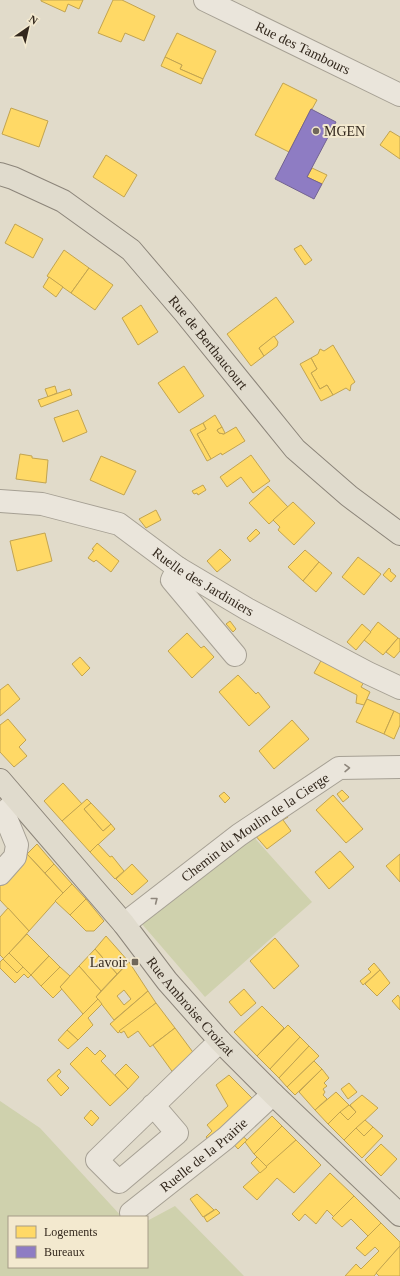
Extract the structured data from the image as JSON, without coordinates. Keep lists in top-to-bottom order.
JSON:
{
  "streets": {
    "main road": ["Rue de Berthaucourt", "Rue Ambroise Croizat"],
    "street": [
      "Rue des Tambours",
      "Ruelle des Jardiniers",
      "Chemin du Moulin de la Cierge",
      "Ruelle de la Prairie"
    ]
  },
  "crossings": [
    ["Chemin du Moulin de la Cierge", "Rue Ambroise Croizat"],
    ["Rue Ambroise Croizat", "Ruelle de la Prairie"]
  ],
  "one_way": ["Chemin du Moulin de la Cierge"],
  "places": {
    "other": ["MGEN"],
    "transit": ["Lavoir"]
  },
  "legend": ["Logements", "Bureaux"],
  "north": "top right"
}
